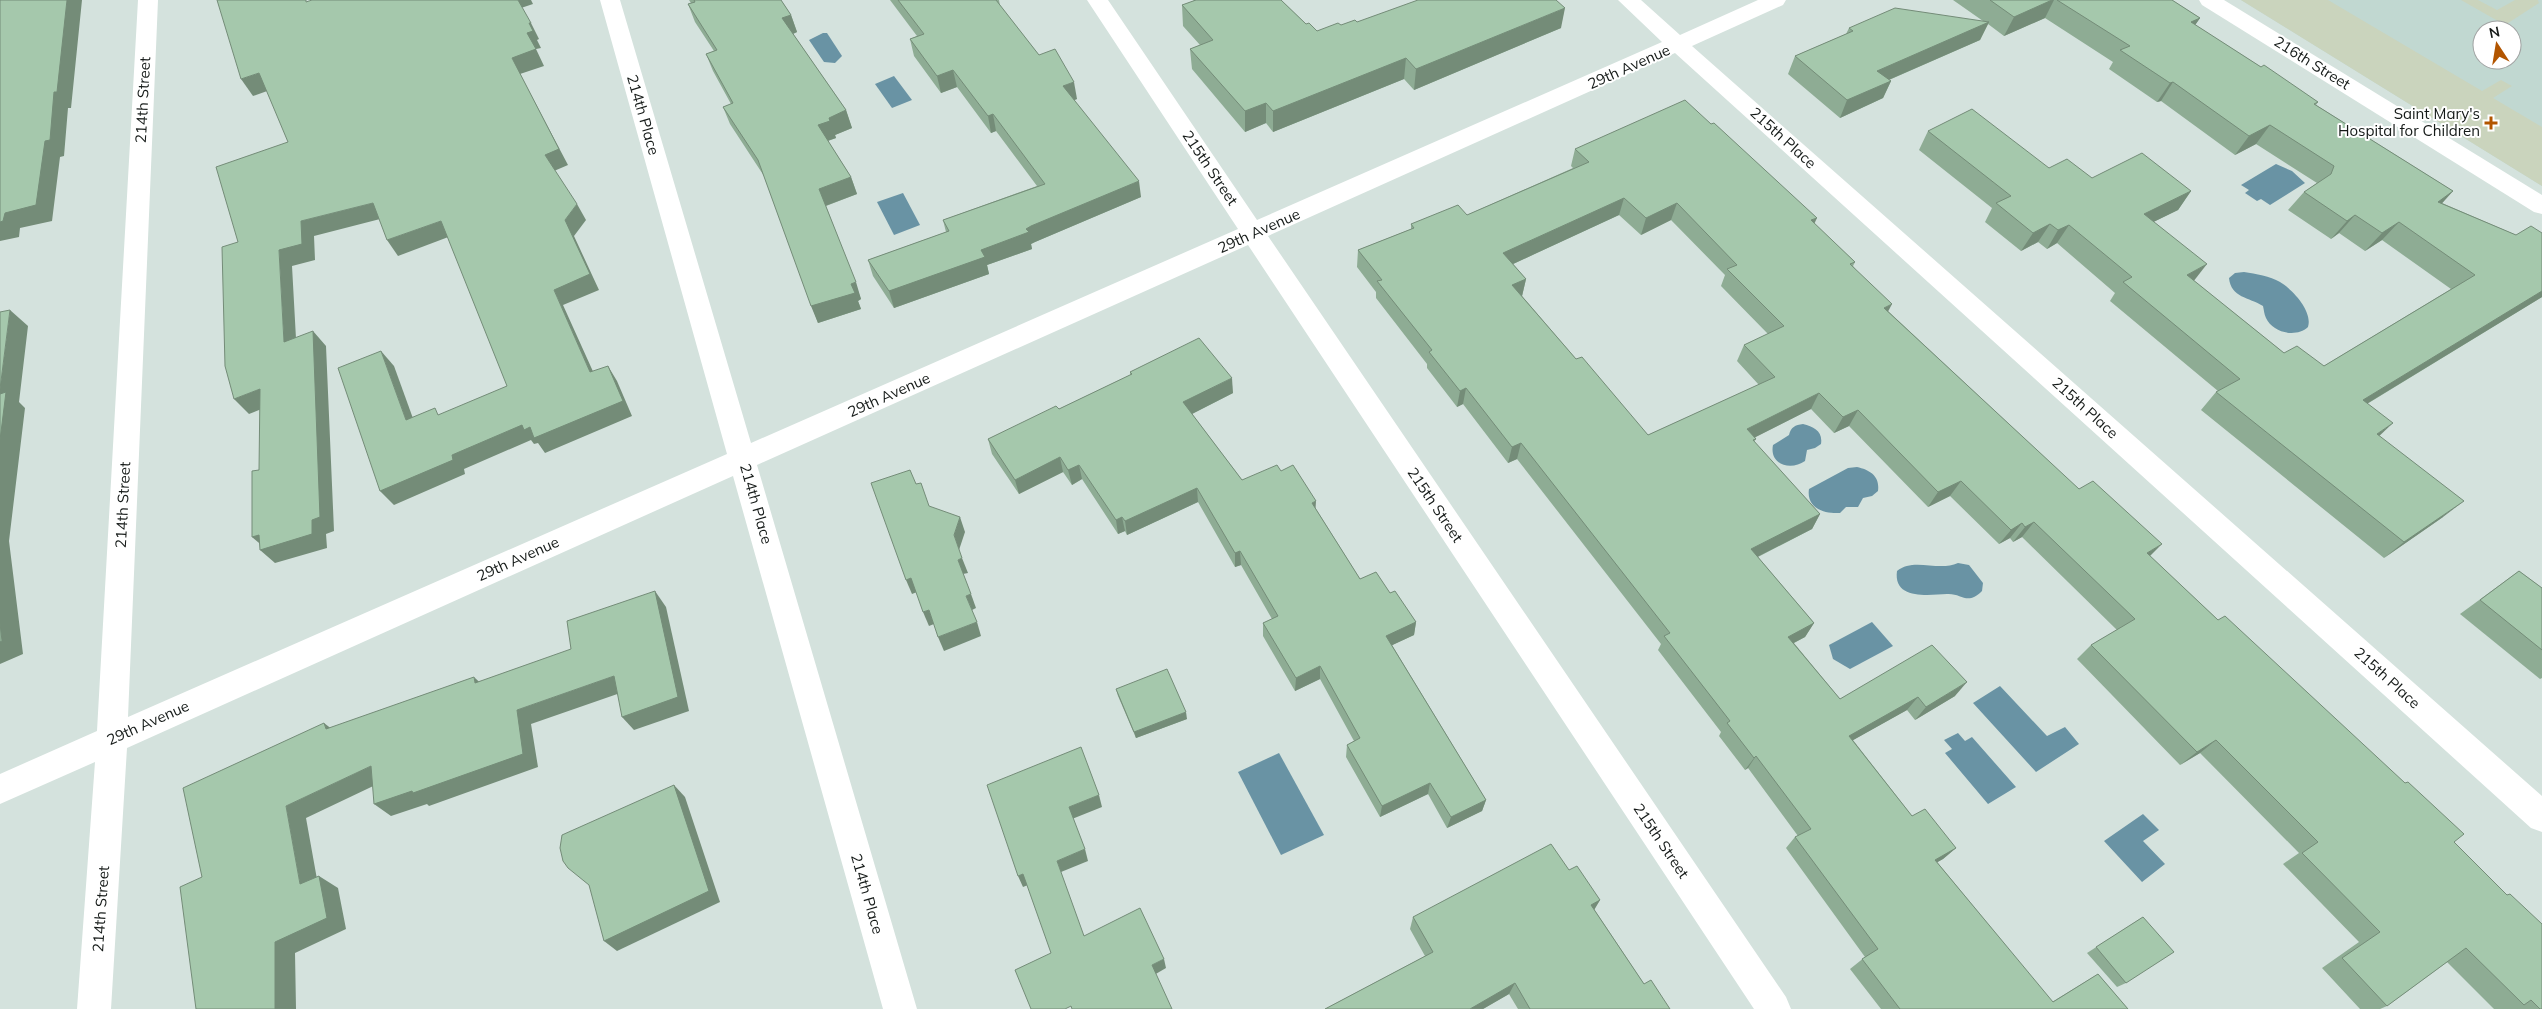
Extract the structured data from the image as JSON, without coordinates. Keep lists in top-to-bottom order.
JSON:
{
  "streets": {
    "street": [
      "216th Street",
      "29th Avenue",
      "214th Street",
      "214th Place",
      "215th Place",
      "215th Street"
    ]
  },
  "crossings": [
    ["29th Avenue", "214th Street"],
    ["29th Avenue", "214th Place"],
    ["29th Avenue", "215th Place"],
    ["29th Avenue", "215th Street"]
  ],
  "places": {
    "health": ["Saint Mary's Hospital for Children"]
  },
  "north": "top"
}
